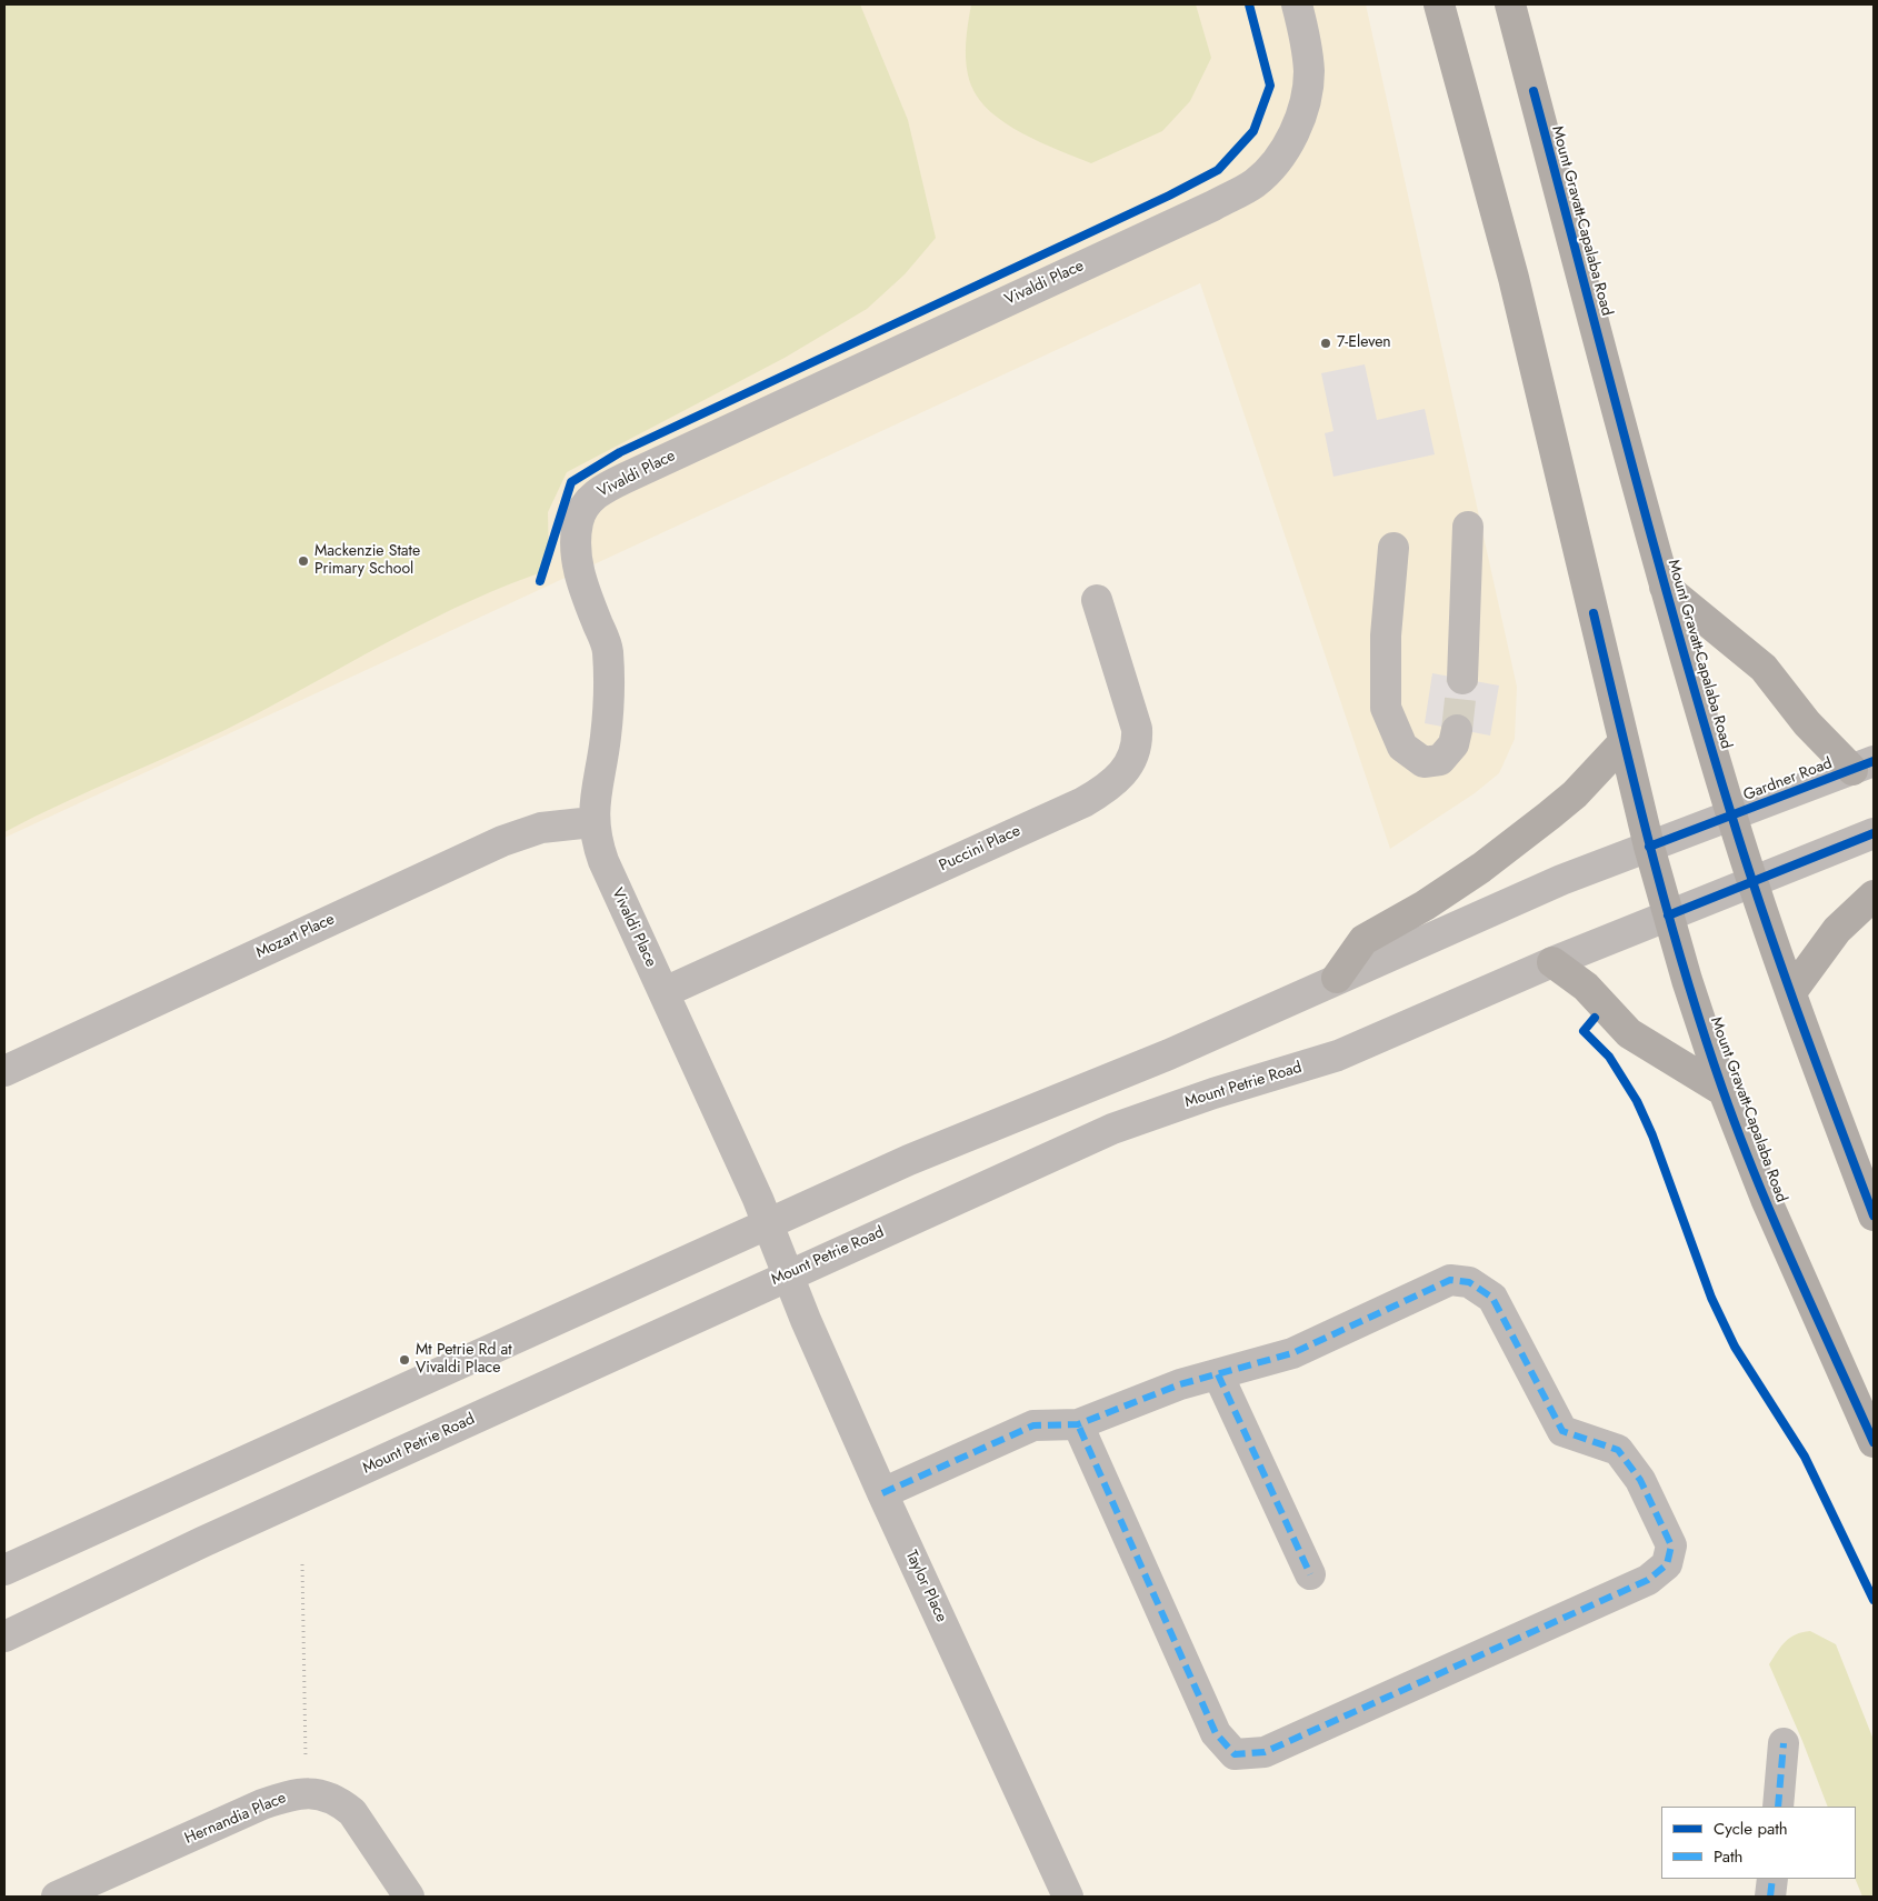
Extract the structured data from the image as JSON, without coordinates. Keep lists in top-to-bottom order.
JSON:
{
  "streets": {
    "highway": ["Mount Gravatt-Capalaba Road"],
    "street": [
      "Vivaldi Place",
      "Gardner Road",
      "Puccini Place",
      "Mozart Place",
      "Mount Petrie Road",
      "Taylor Place",
      "Hernandia Place"
    ]
  },
  "crossings": [
    ["Mount Gravatt-Capalaba Road", "Gardner Road"],
    ["Mount Gravatt-Capalaba Road", "Mount Petrie Road"],
    ["Vivaldi Place", "Puccini Place"],
    ["Vivaldi Place", "Mozart Place"],
    ["Vivaldi Place", "Mount Petrie Road"],
    ["Vivaldi Place", "Taylor Place"],
    ["Mount Petrie Road", "Taylor Place"]
  ],
  "places": ["7-Eleven", "Mackenzie State Primary School", "Mt Petrie Rd at Vivaldi Place"],
  "legend": ["Cycle path", "Path"]
}
